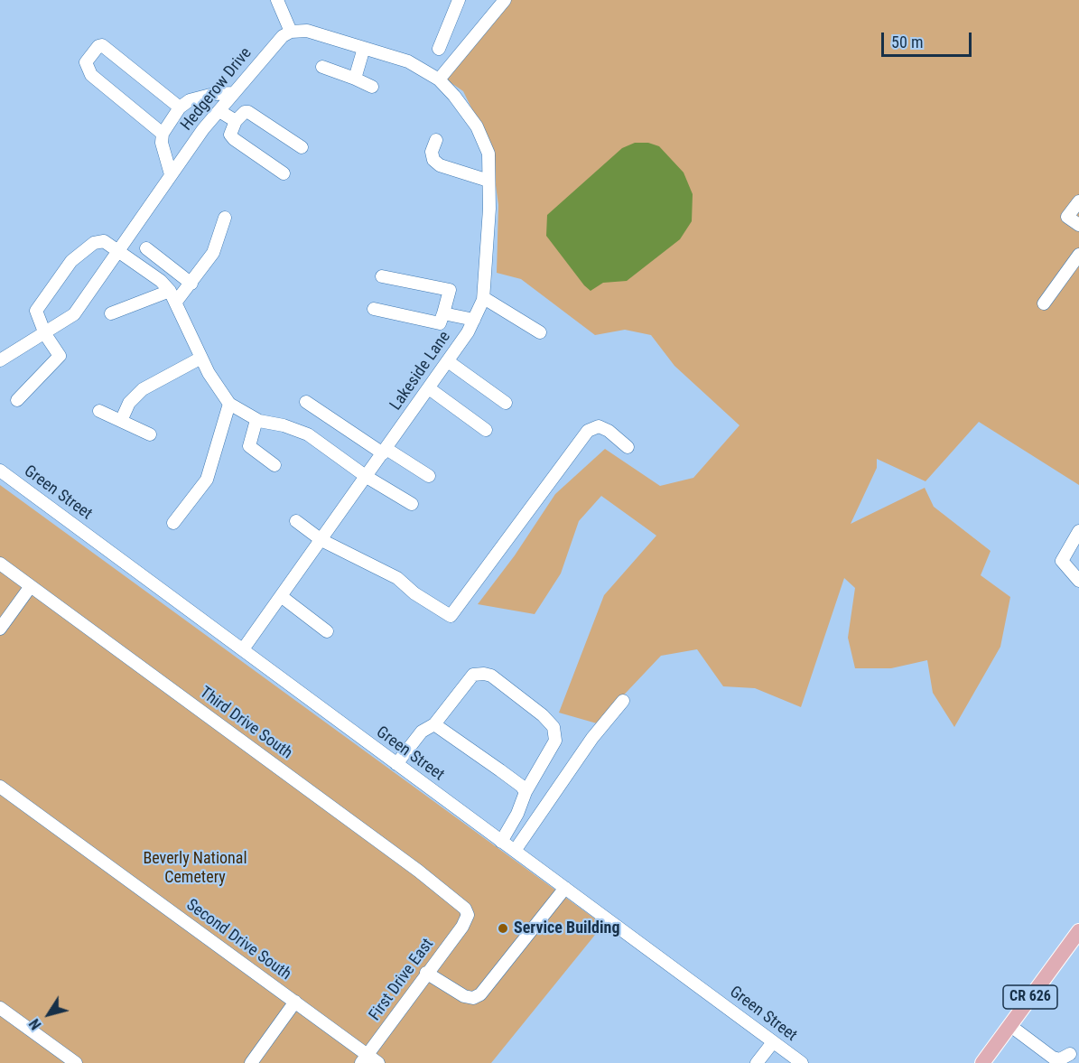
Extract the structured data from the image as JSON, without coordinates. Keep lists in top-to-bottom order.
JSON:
{
  "streets": {
    "main road": ["CR 626"],
    "street": [
      "Hedgerow Drive",
      "Lakeside Lane",
      "Green Street",
      "Third Drive South",
      "Second Drive South",
      "First Drive East"
    ]
  },
  "crossings": [
    ["Lakeside Lane", "Green Street"],
    ["Third Drive South", "First Drive East"],
    ["Second Drive South", "First Drive East"]
  ],
  "parks": ["Beverly National Cemetery"],
  "places": ["Service Building"],
  "scale_bar": "50 m",
  "north": "bottom left"
}
